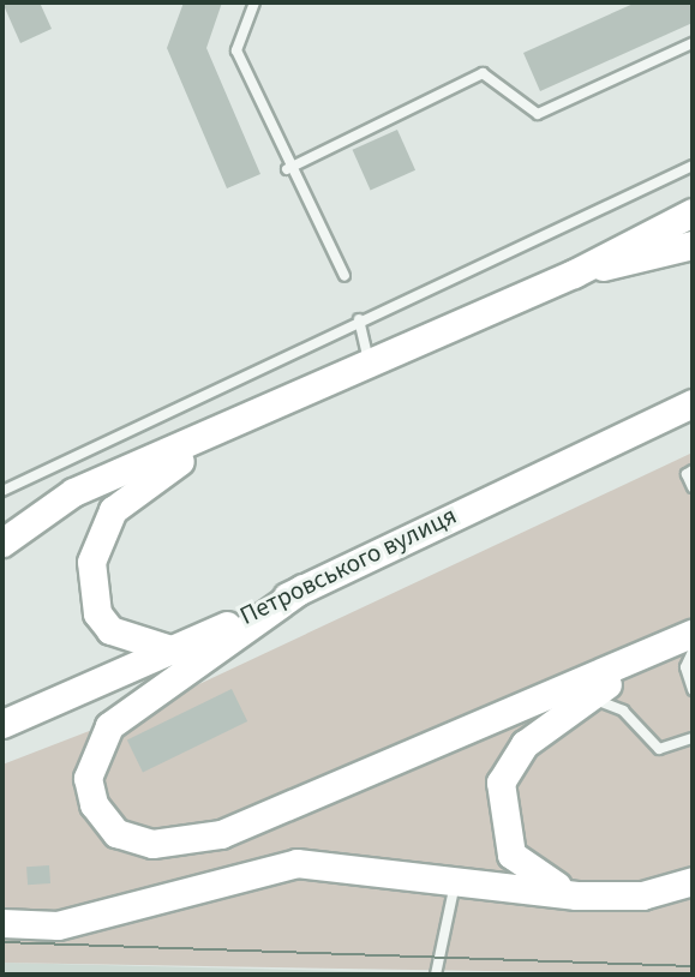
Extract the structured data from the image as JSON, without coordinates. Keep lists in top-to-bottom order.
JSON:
{
  "streets": {
    "main road": ["Петровського вулиця"]
  }
}
